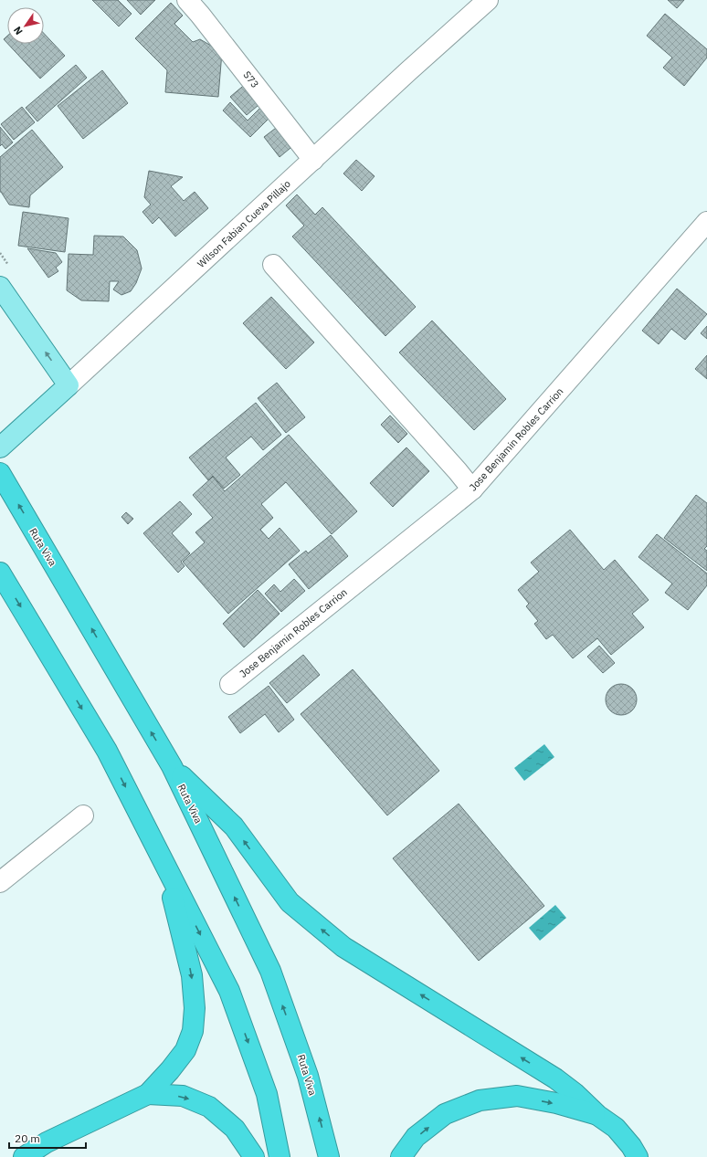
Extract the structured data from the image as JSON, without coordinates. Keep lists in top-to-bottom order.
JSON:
{
  "streets": {
    "highway": ["Ruta Viva"],
    "main road": ["Wilson Fabian Cueva Pillajo"],
    "street": ["S73", "Jose Benjamin Robles Carrion"]
  },
  "crossings": [
    ["S73", "Wilson Fabian Cueva Pillajo"]
  ],
  "scale_bar": "20 m",
  "north": "bottom left"
}
